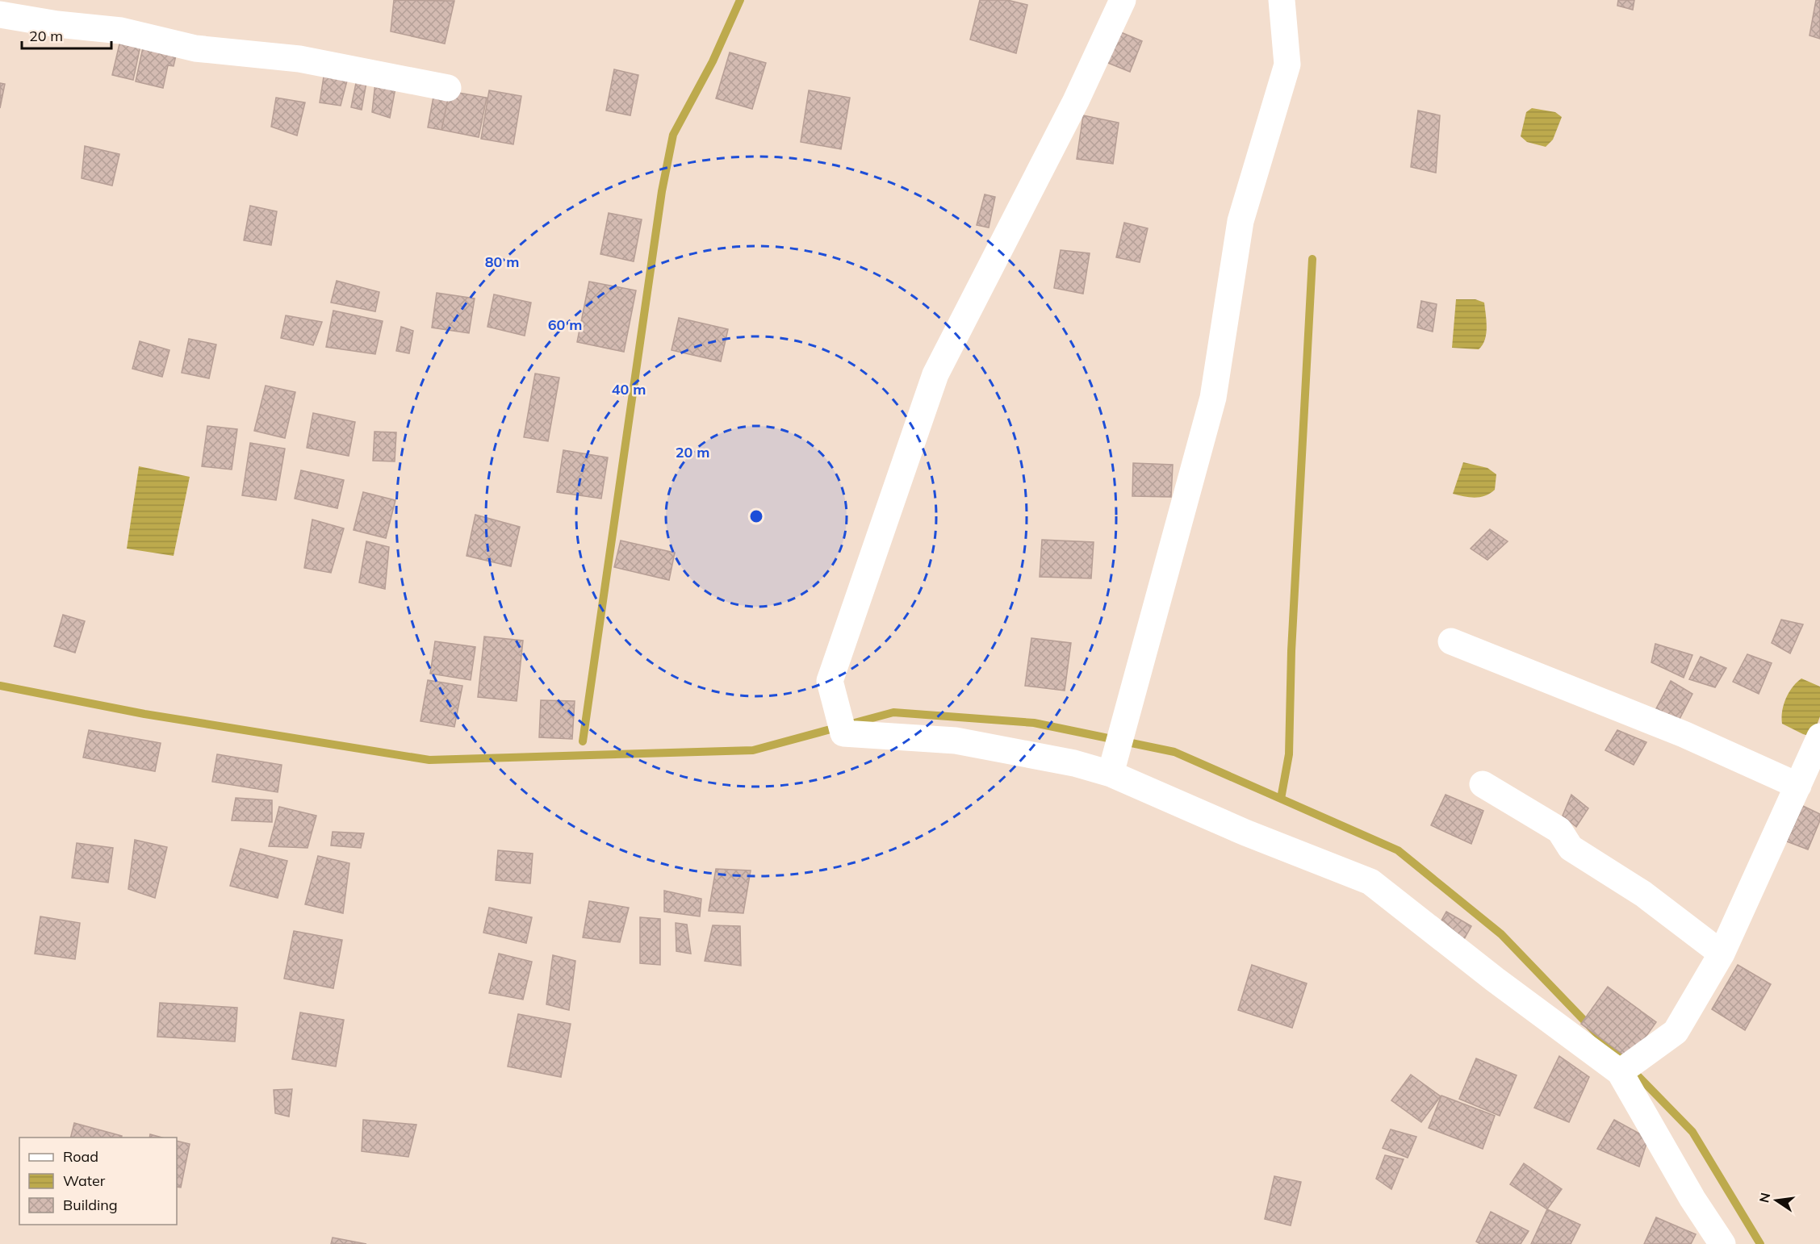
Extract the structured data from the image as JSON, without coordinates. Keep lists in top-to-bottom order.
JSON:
{
  "legend": ["Road", "Water", "Building"],
  "scale_bar": "20 m",
  "north": "left",
  "rings": [
    "80 m",
    "60 m",
    "40 m",
    "20 m"
  ]
}
